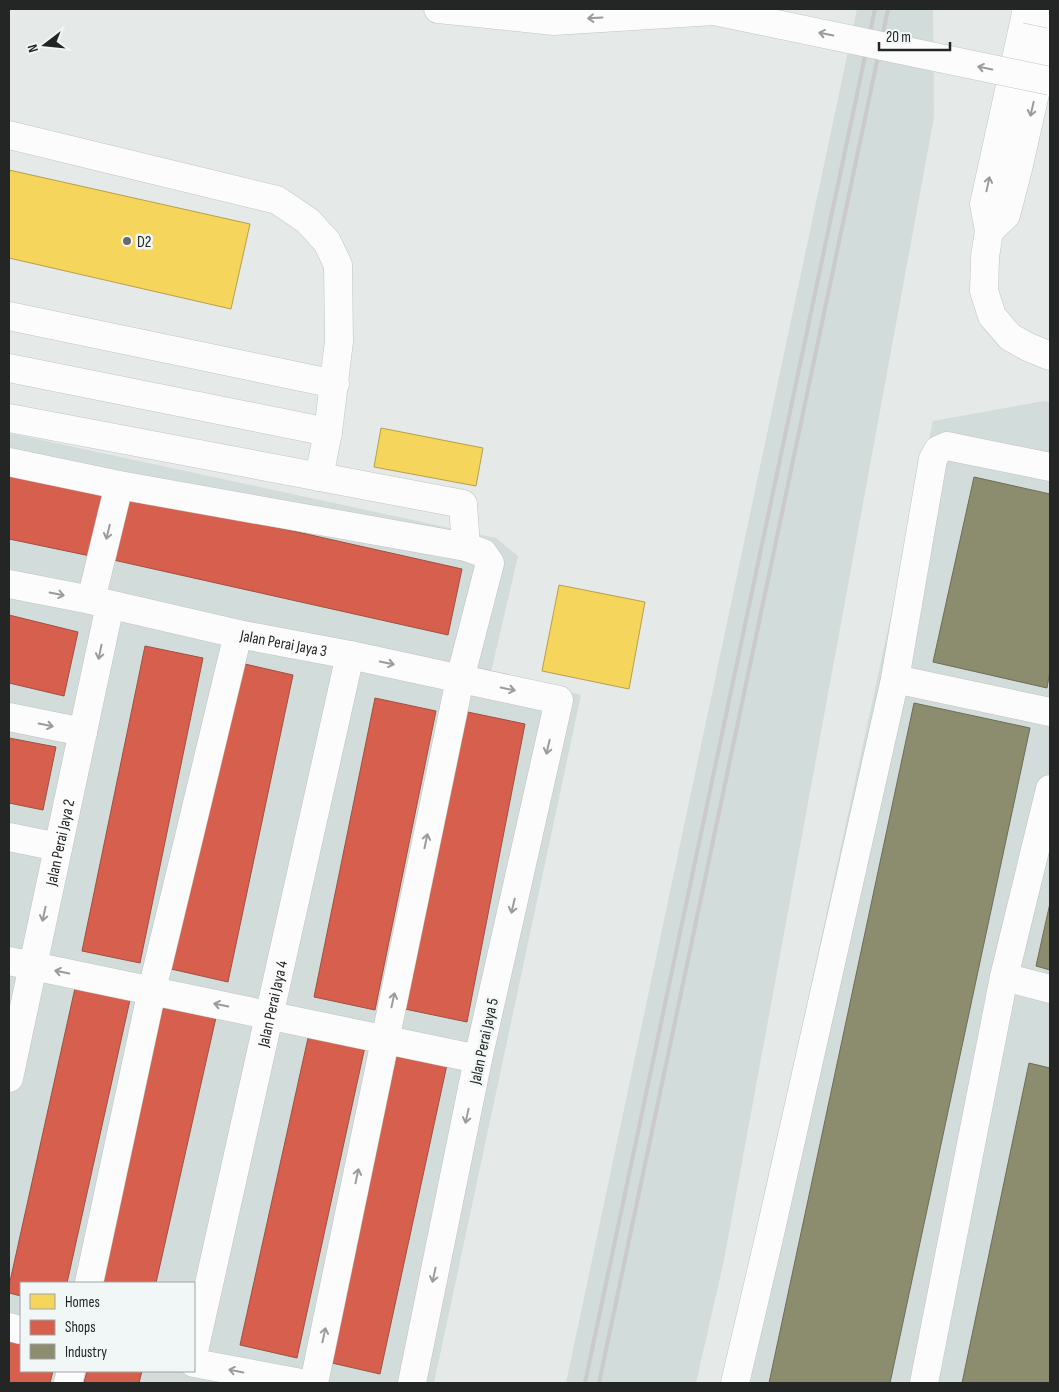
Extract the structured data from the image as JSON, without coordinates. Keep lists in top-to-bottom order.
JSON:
{
  "streets": {
    "main road": [
      "Jalan Perai Jaya 3",
      "Jalan Perai Jaya 2",
      "Jalan Perai Jaya 4",
      "Jalan Perai Jaya 5"
    ]
  },
  "crossings": [
    ["Jalan Perai Jaya 3", "Jalan Perai Jaya 2"],
    ["Jalan Perai Jaya 3", "Jalan Perai Jaya 4"],
    ["Jalan Perai Jaya 3", "Jalan Perai Jaya 5"]
  ],
  "places": ["D2"],
  "legend": ["Homes", "Shops", "Industry"],
  "scale_bar": "20 m",
  "north": "left"
}
